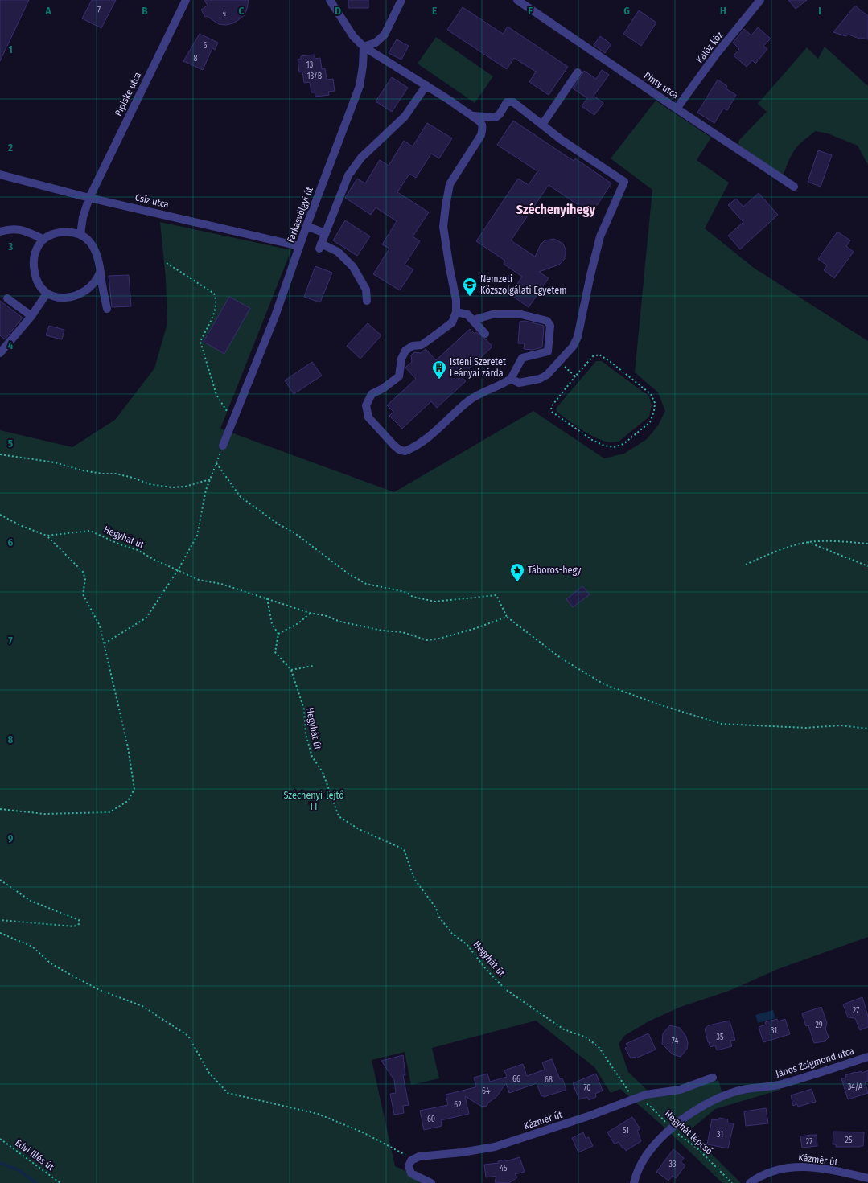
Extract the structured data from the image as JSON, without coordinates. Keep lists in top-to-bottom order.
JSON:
{
  "streets": {
    "street": [
      "Kalóz köz",
      "Pinty utca",
      "Pipiske utca",
      "Csíz utca",
      "Farkasvölgyi út",
      "János Zsigmond utca",
      "Kázmér út"
    ],
    "path": ["Hegyhát út", "Hegyhát lépcső", "Edvi Illés út"]
  },
  "crossings": [
    ["Kalóz köz", "Pinty utca"],
    ["Pipiske utca", "Csíz utca"],
    ["Csíz utca", "Farkasvölgyi út"],
    ["János Zsigmond utca", "Hegyhát lépcső"],
    ["Kázmér út", "Hegyhát lépcső"]
  ],
  "districts": ["Széchenyihegy"],
  "parks": ["Széchenyi-lejtő TT"],
  "places": {
    "school or university": ["Nemzeti Közszolgálati Egyetem"],
    "building": ["Isteni Szeretet Leányai zárda"],
    "place": ["Táboros-hegy"]
  },
  "house_numbers": [
    "7",
    "4",
    "6",
    "8",
    "13",
    "13/B",
    "27",
    "29",
    "31",
    "35",
    "74",
    "66",
    "68",
    "34/A",
    "70",
    "64",
    "62",
    "60",
    "51",
    "31",
    "25",
    "27",
    "33",
    "45"
  ],
  "grid": {
    "columns": [
      "A",
      "B",
      "C",
      "D",
      "E",
      "F",
      "G",
      "H",
      "I"
    ],
    "rows": [
      "1",
      "2",
      "3",
      "4",
      "5",
      "6",
      "7",
      "8",
      "9"
    ]
  }
}
